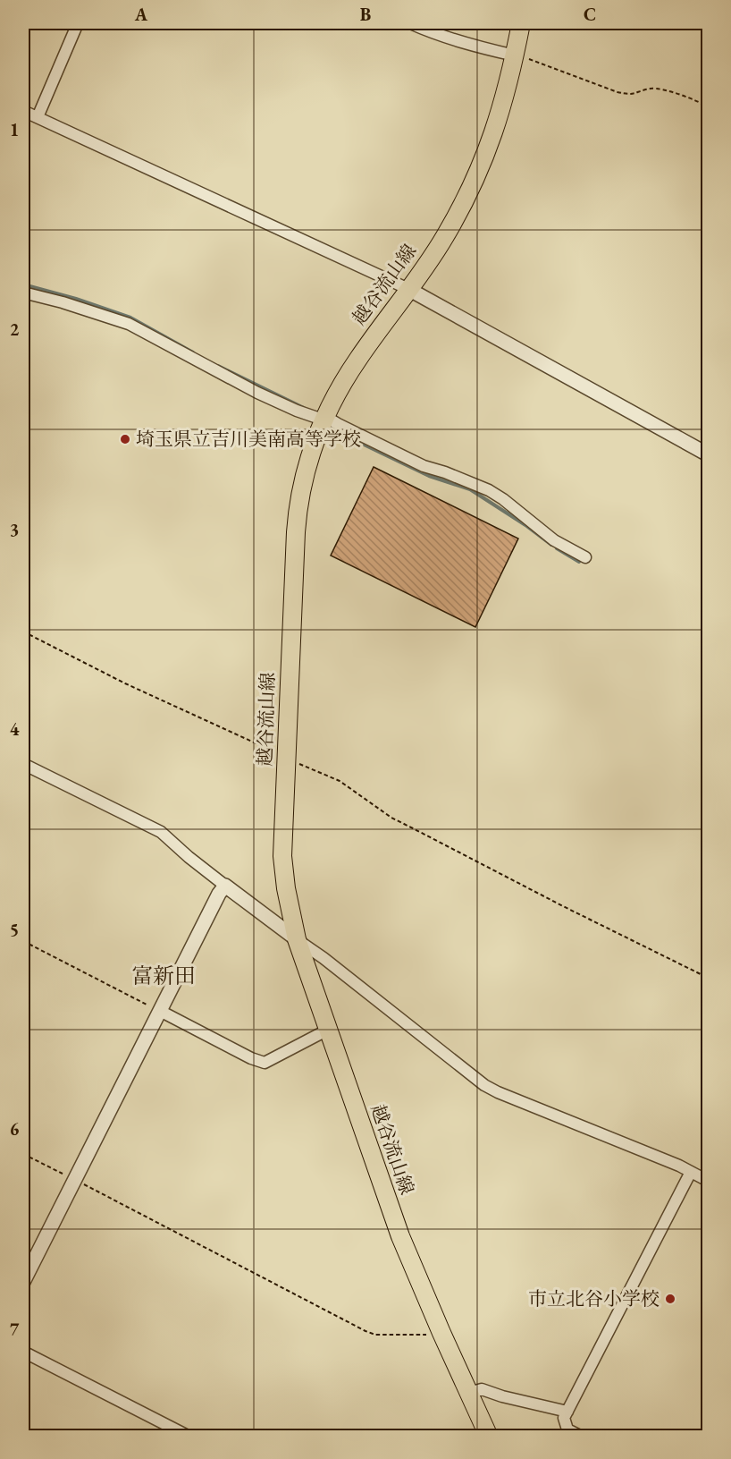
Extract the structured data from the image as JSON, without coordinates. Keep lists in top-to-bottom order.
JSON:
{
  "streets": {
    "main road": ["越谷流山線"]
  },
  "districts": ["富新田"],
  "places": ["埼玉県立吉川美南高等学校", "市立北谷小学校"],
  "grid": {
    "columns": ["A", "B", "C"],
    "rows": [
      "1",
      "2",
      "3",
      "4",
      "5",
      "6",
      "7"
    ]
  }
}
